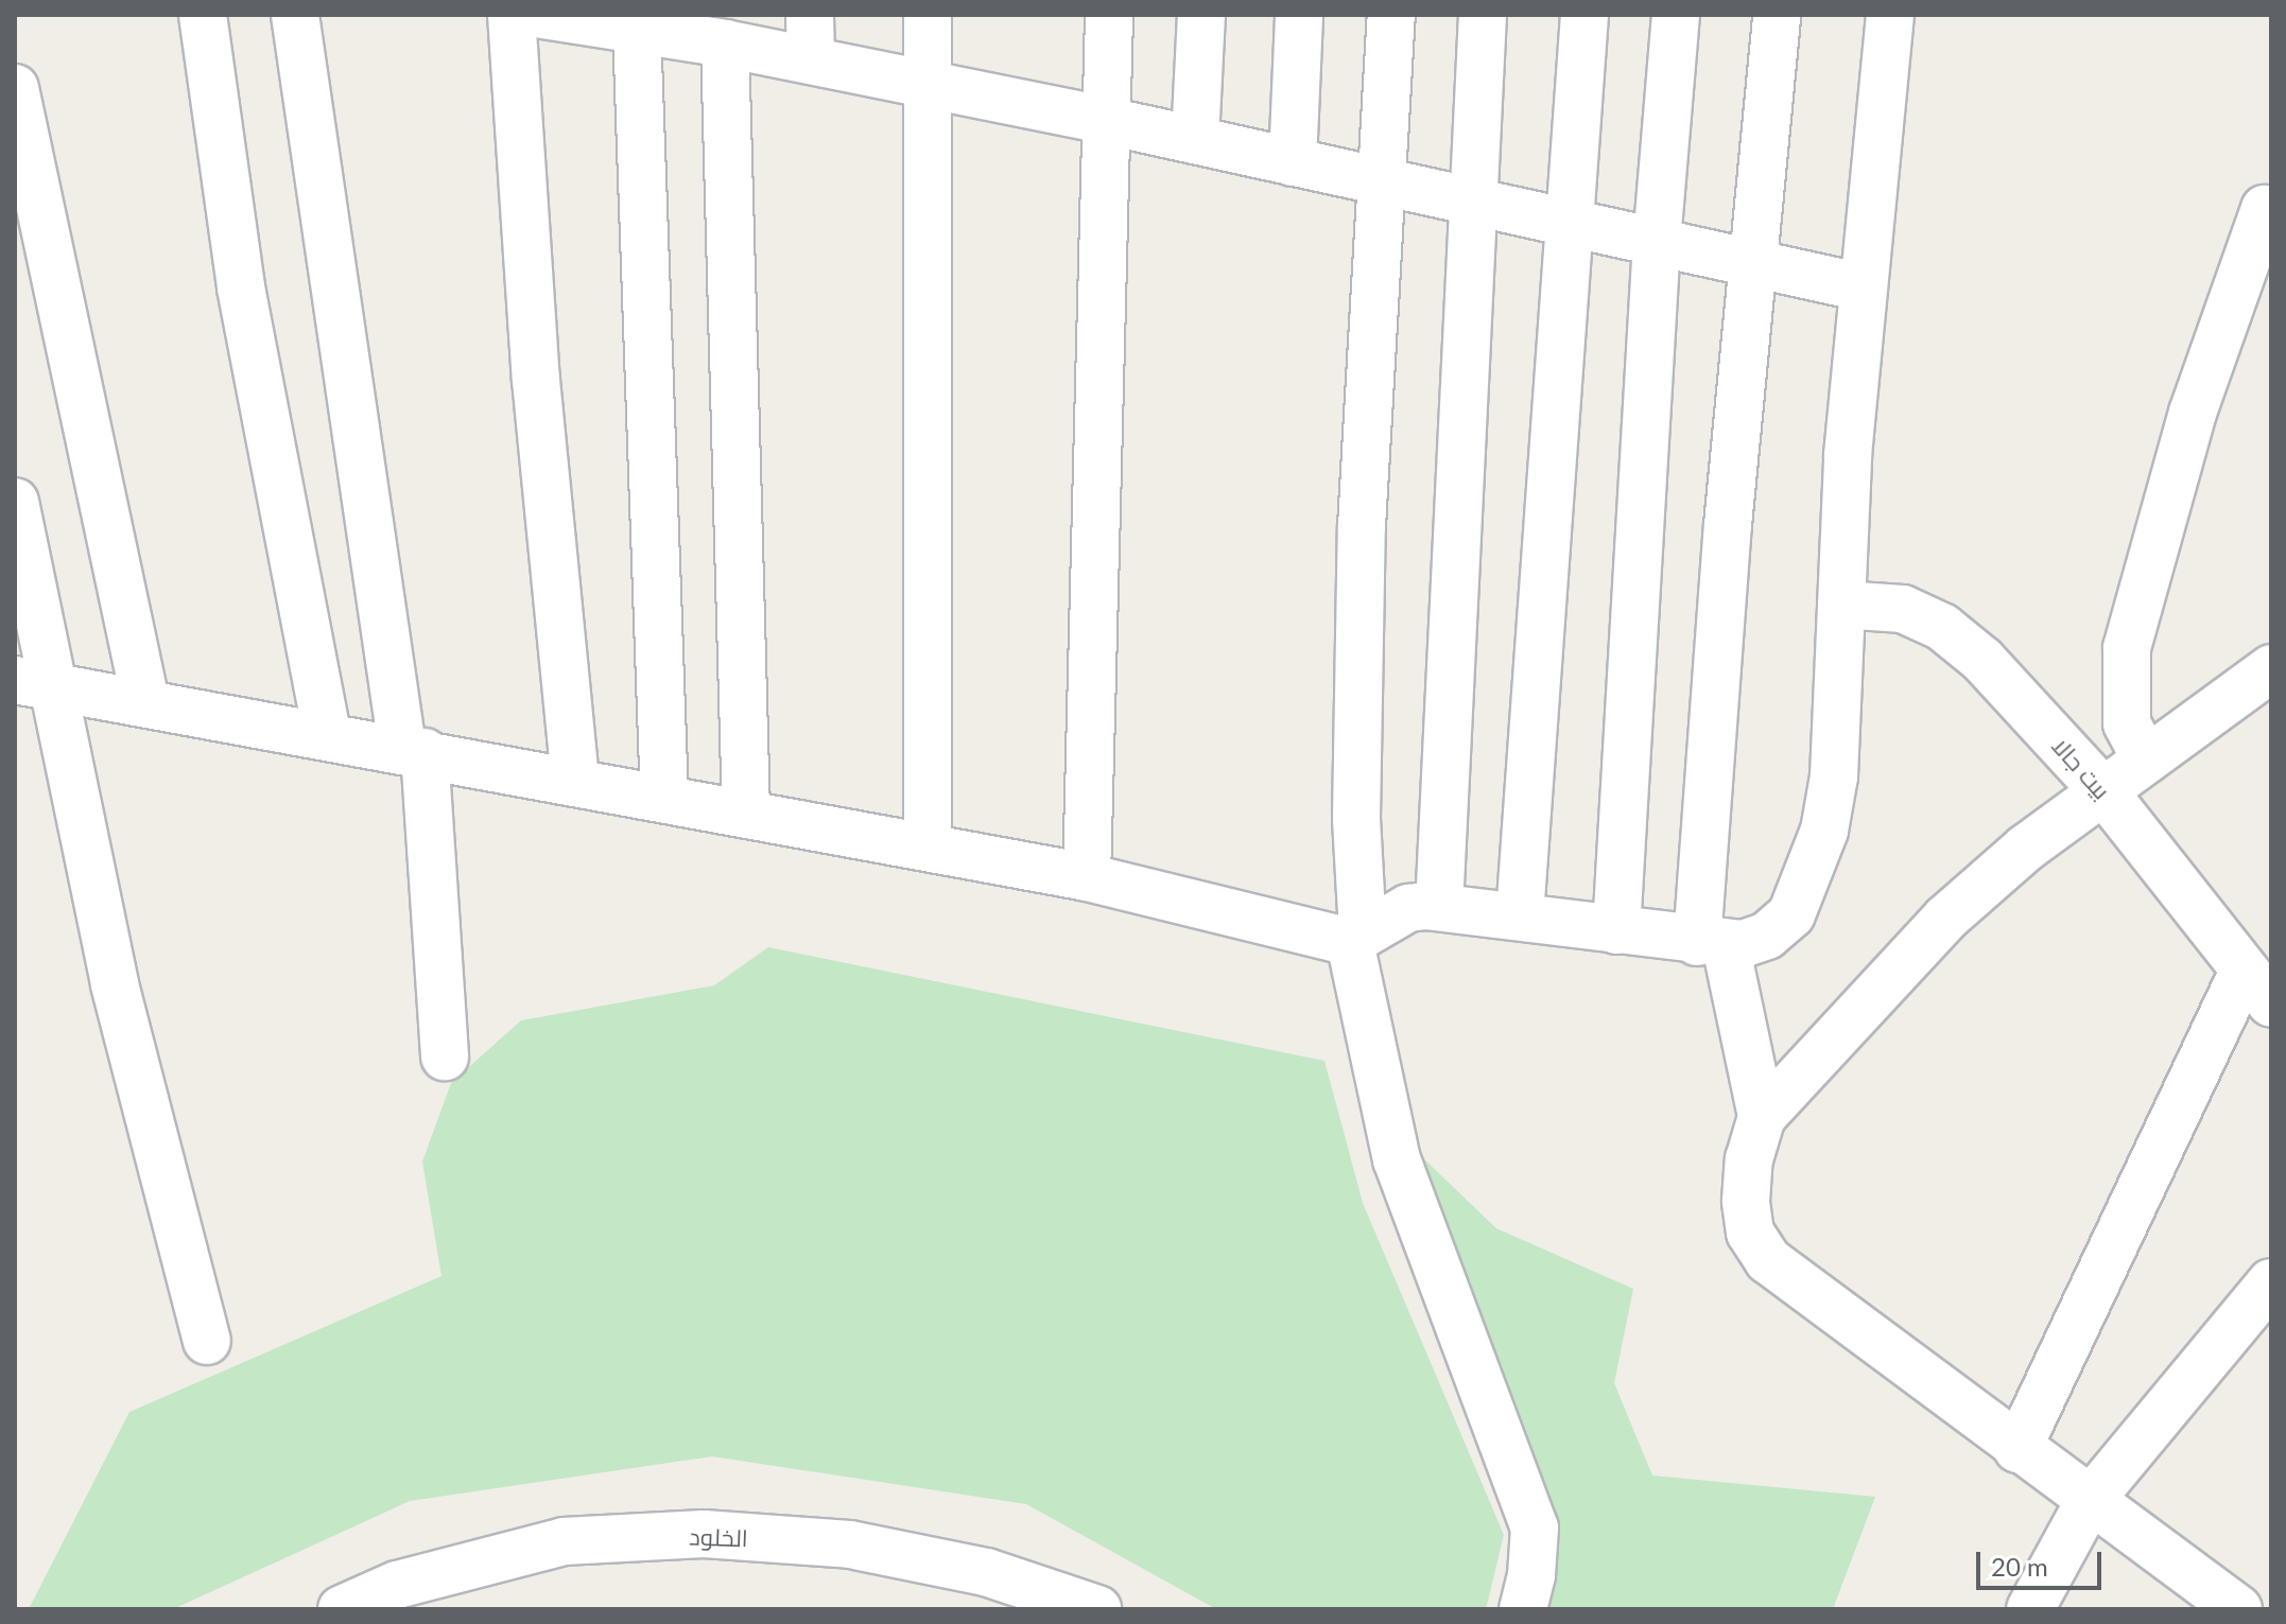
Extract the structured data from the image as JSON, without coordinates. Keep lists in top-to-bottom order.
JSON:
{
  "streets": {
    "street": ["بيت جالا", "الخلود"]
  },
  "scale_bar": "20 m"
}
